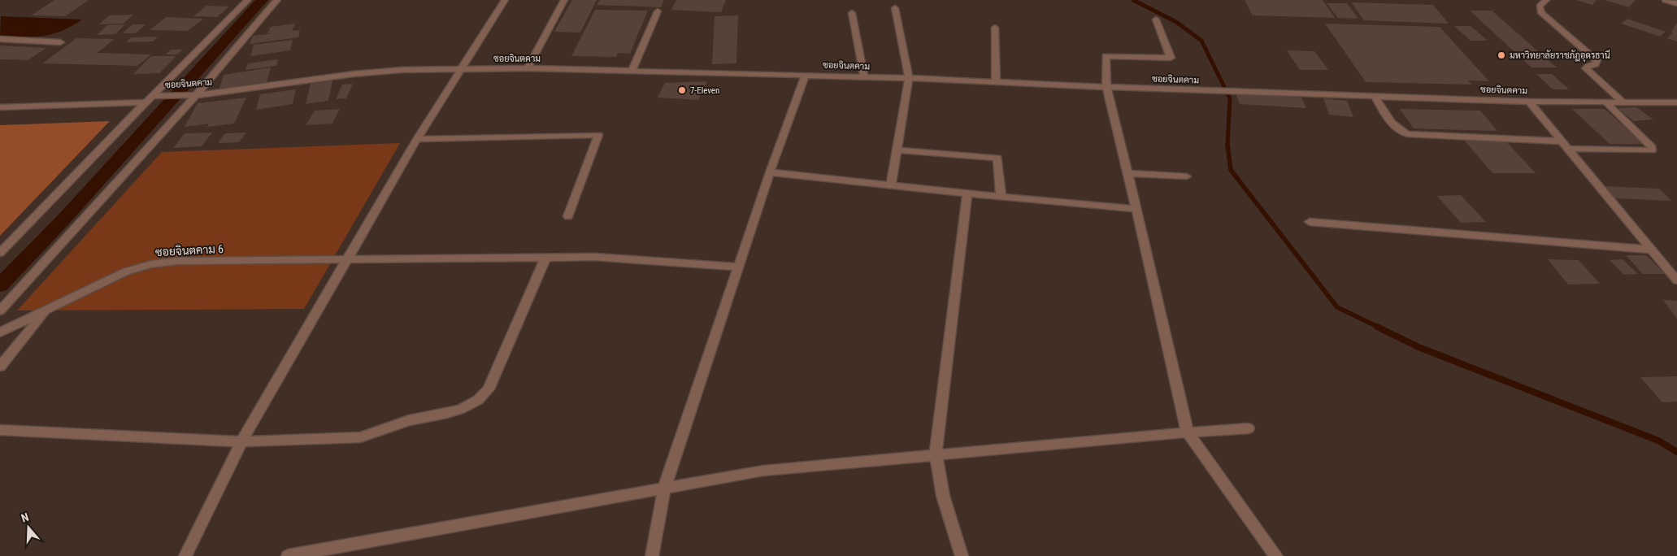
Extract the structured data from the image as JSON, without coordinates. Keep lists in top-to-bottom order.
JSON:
{
  "streets": {
    "street": ["ซอยจินตคาม", "ซอยจินตคาม 6"]
  },
  "places": ["มหาวิทยาลัยราชภัฏอุดรธานี", "7-Eleven"],
  "north": "top"
}
